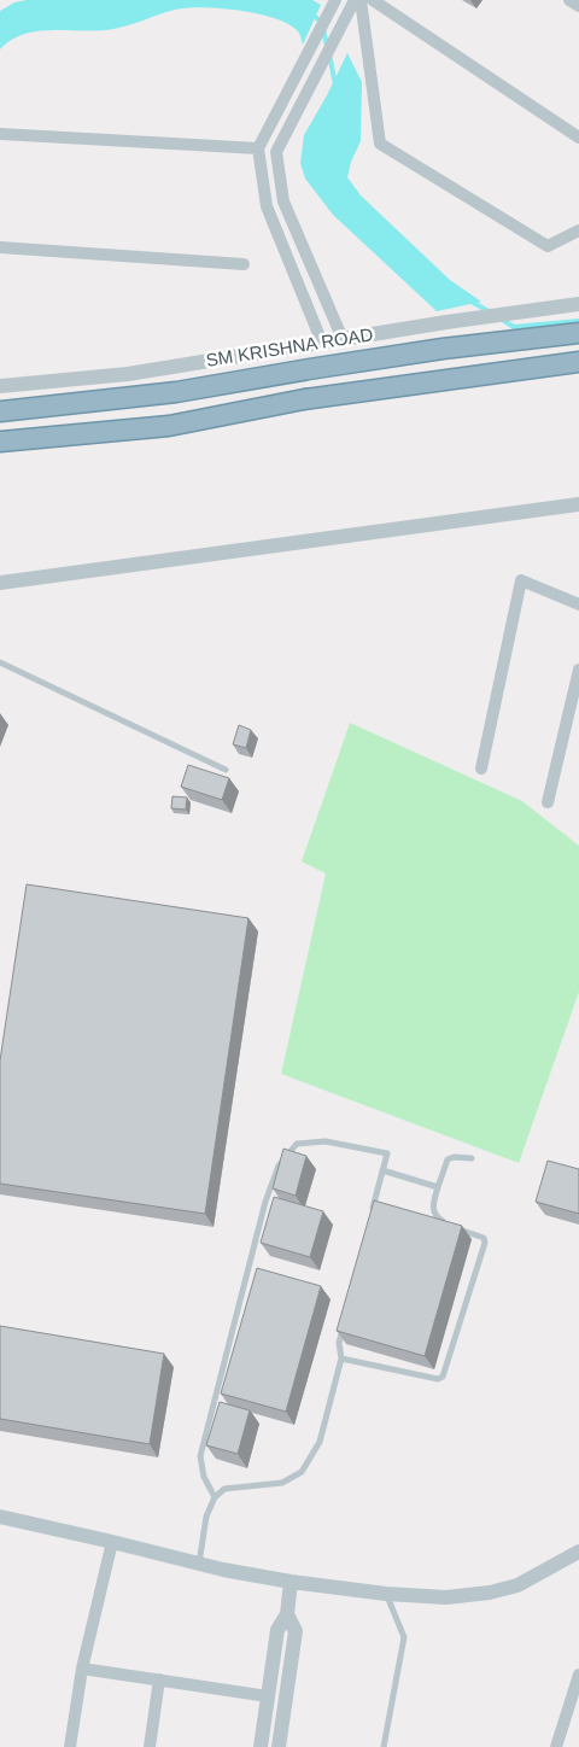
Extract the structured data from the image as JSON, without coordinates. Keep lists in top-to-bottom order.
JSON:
{
  "streets": {
    "highway": ["SM KRISHNA ROAD"]
  }
}
